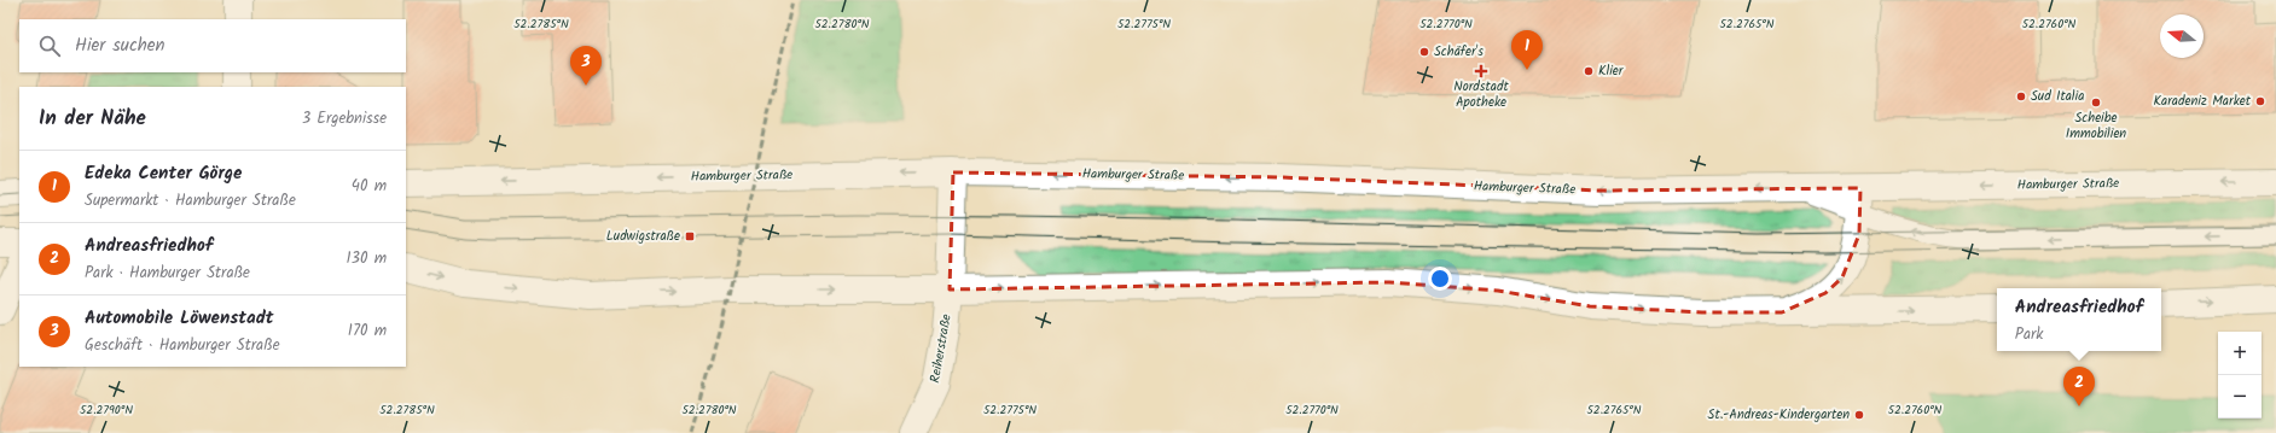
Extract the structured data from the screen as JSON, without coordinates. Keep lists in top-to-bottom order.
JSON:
{
  "streets": {
    "main road": ["Hamburger Straße", "Reiherstraße"]
  },
  "crossings": [
    ["Hamburger Straße", "Reiherstraße"]
  ],
  "places": {
    "other": [
      "Schäfer's",
      "Klier",
      "Sud Italia",
      "Karadeniz Market",
      "Scheibe Immobilien",
      "St.-Andreas-Kindergarten"
    ],
    "health": ["Nordstadt Apotheke"],
    "transit": ["Ludwigstraße"]
  },
  "north": "left",
  "page": {
    "search": "Hier suchen",
    "pins": ["1", "3", "2"],
    "heading": ["In der Nähe", "3 Ergebnisse"],
    "list": [
      {
        "mark": "1",
        "name": "Edeka Center Görge",
        "note": "Supermarkt · Hamburger Straße",
        "value": "40 m"
      },
      {
        "mark": "2",
        "name": "Andreasfriedhof",
        "note": "Park · Hamburger Straße",
        "value": "130 m"
      },
      {
        "mark": "3",
        "name": "Automobile Löwenstadt",
        "note": "Geschäft · Hamburger Straße",
        "value": "170 m"
      }
    ],
    "popup": ["Andreasfriedhof", "Park"],
    "map_buttons": ["+", "−"]
  },
  "coordinates": [
    "52.2785°N",
    "52.2780°N",
    "52.2775°N",
    "52.2770°N",
    "52.2765°N",
    "52.2760°N",
    "52.2790°N"
  ]
}
